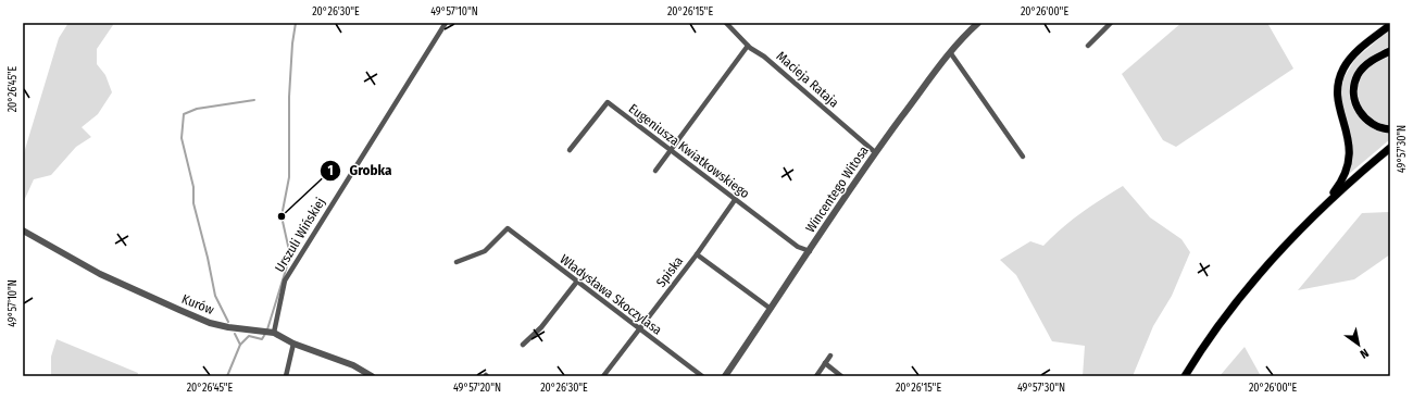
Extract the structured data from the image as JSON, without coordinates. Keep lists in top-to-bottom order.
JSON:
{
  "streets": {
    "street": [
      "Macieja Rataja",
      "Eugeniusza Kwiatkowskiego",
      "Wincentego Witosa",
      "Urszuli Wińskiej",
      "Spiska",
      "Władysława Skoczylasa",
      "Kurów"
    ]
  },
  "crossings": [
    ["Macieja Rataja", "Wincentego Witosa"],
    ["Eugeniusza Kwiatkowskiego", "Wincentego Witosa"],
    ["Wincentego Witosa", "Spiska"],
    ["Urszuli Wińskiej", "Kurów"],
    ["Spiska", "Władysława Skoczylasa"]
  ],
  "places": ["Grobka"],
  "north": "bottom right",
  "coordinates": [
    "20°26'30\"E",
    "49°57'10\"N",
    "20°26'15\"E",
    "20°26'00\"E",
    "20°26'45\"E",
    "49°57'30\"N",
    "49°57'20\"N"
  ]
}
